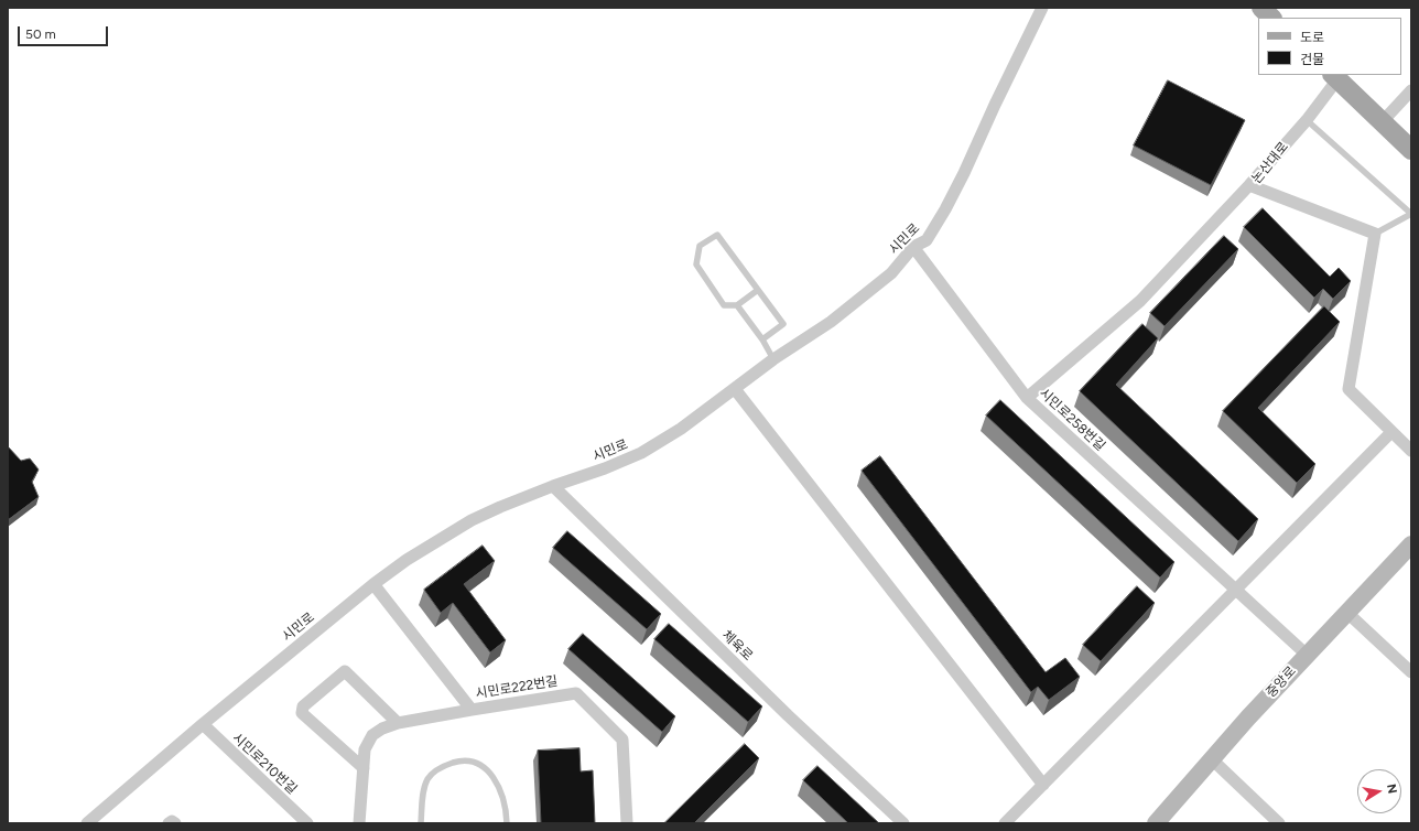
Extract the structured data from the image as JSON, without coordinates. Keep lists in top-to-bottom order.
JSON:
{
  "streets": {
    "main road": ["논산대로"],
    "street": [
      "시민로",
      "시민로258번길",
      "체육로",
      "중앙로",
      "시민로222번길",
      "시민로210번길"
    ]
  },
  "crossings": [
    ["시민로", "시민로258번길"],
    ["시민로", "체육로"],
    ["시민로", "시민로222번길"],
    ["시민로", "시민로210번길"],
    ["시민로258번길", "중앙로"]
  ],
  "legend": ["도로", "건물"],
  "scale_bar": "50 m",
  "north": "right"
}
